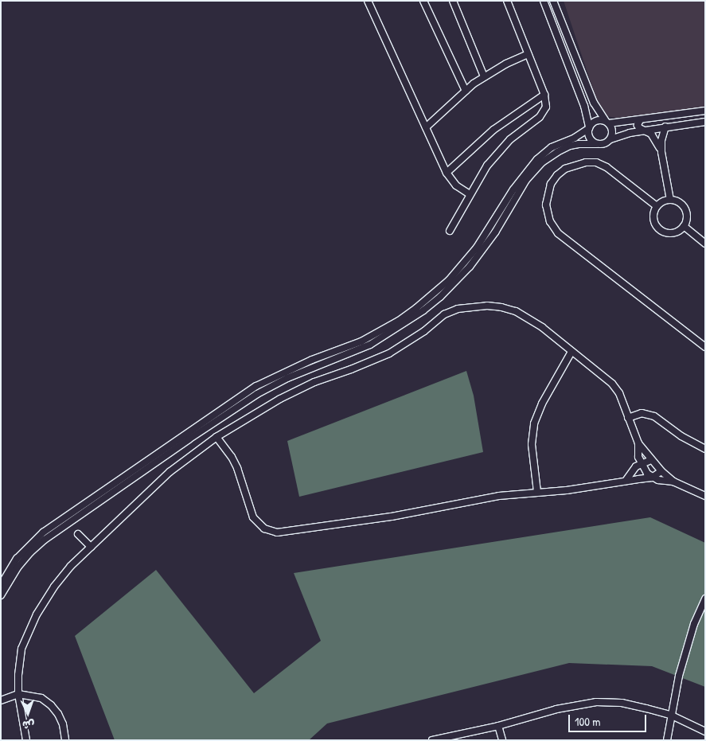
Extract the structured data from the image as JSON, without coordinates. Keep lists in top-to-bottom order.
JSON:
{
  "scale_bar": "100 m",
  "north": "bottom"
}
